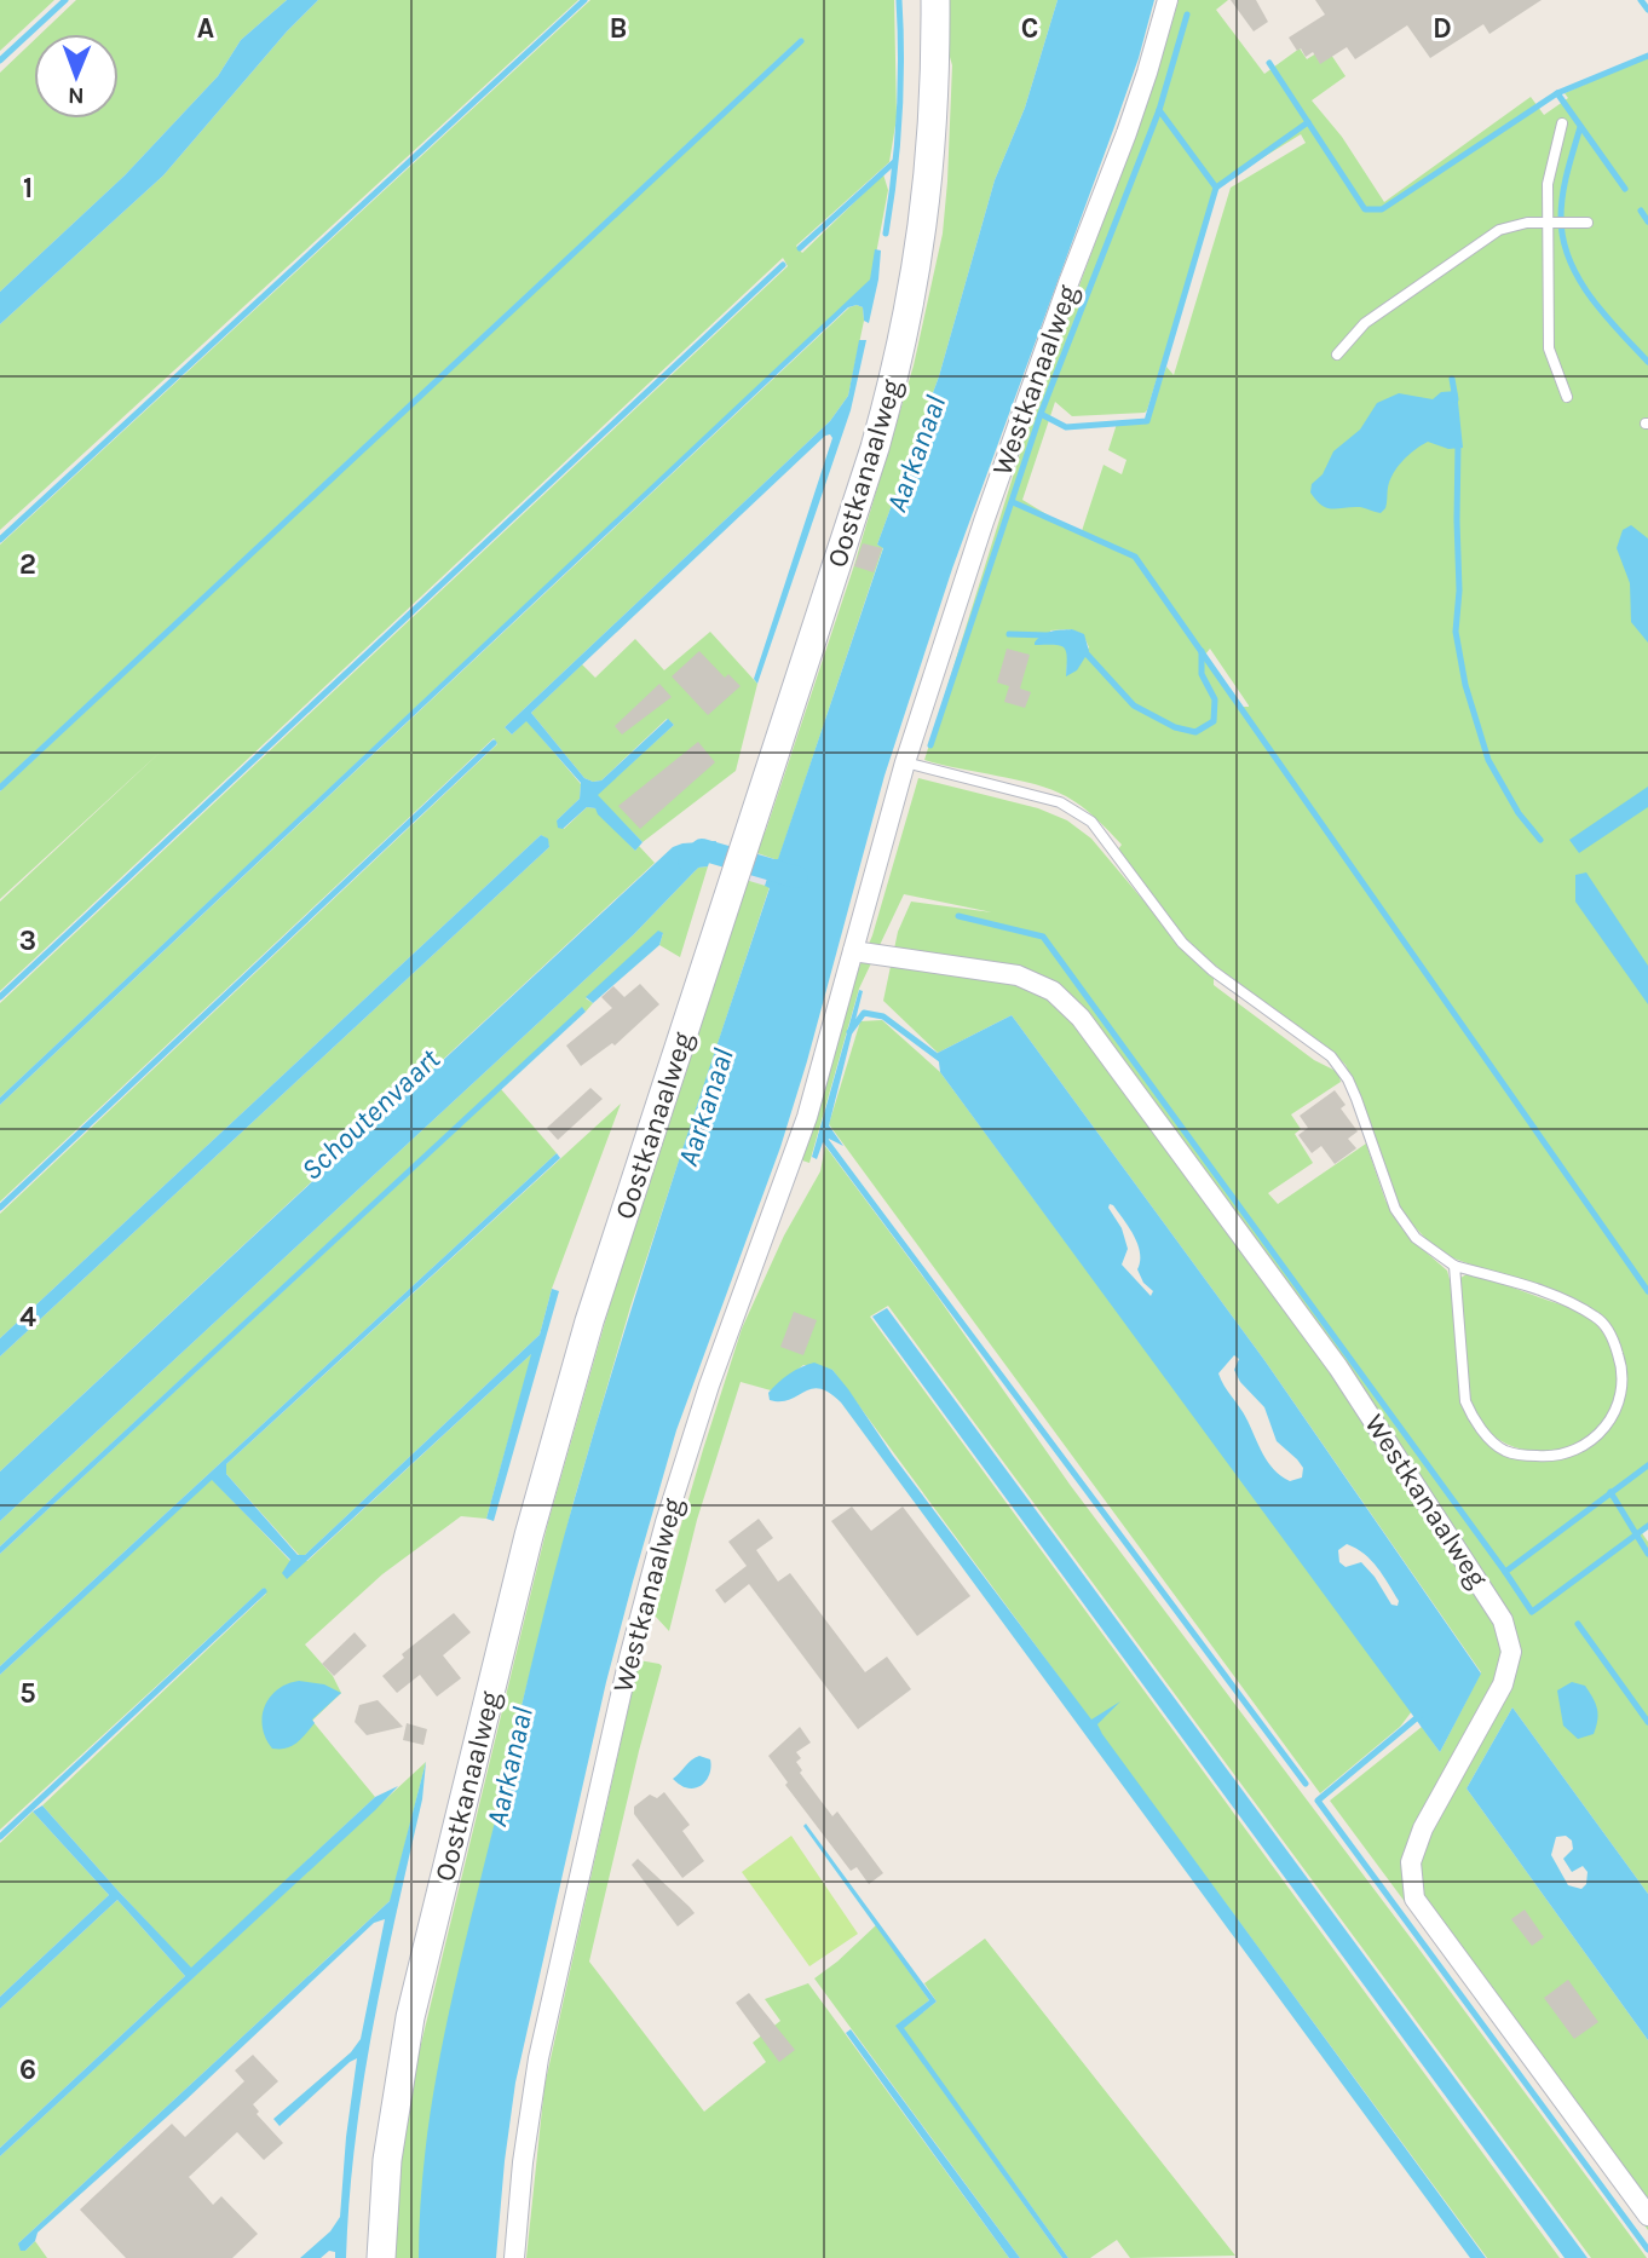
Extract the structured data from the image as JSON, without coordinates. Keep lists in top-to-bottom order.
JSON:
{
  "streets": {
    "main road": ["Oostkanaalweg"],
    "street": ["Westkanaalweg"]
  },
  "water": ["Aarkanaal", "Schoutenvaart"],
  "north": "bottom",
  "grid": {
    "columns": [
      "A",
      "B",
      "C",
      "D"
    ],
    "rows": [
      "1",
      "2",
      "3",
      "4",
      "5",
      "6"
    ]
  }
}
